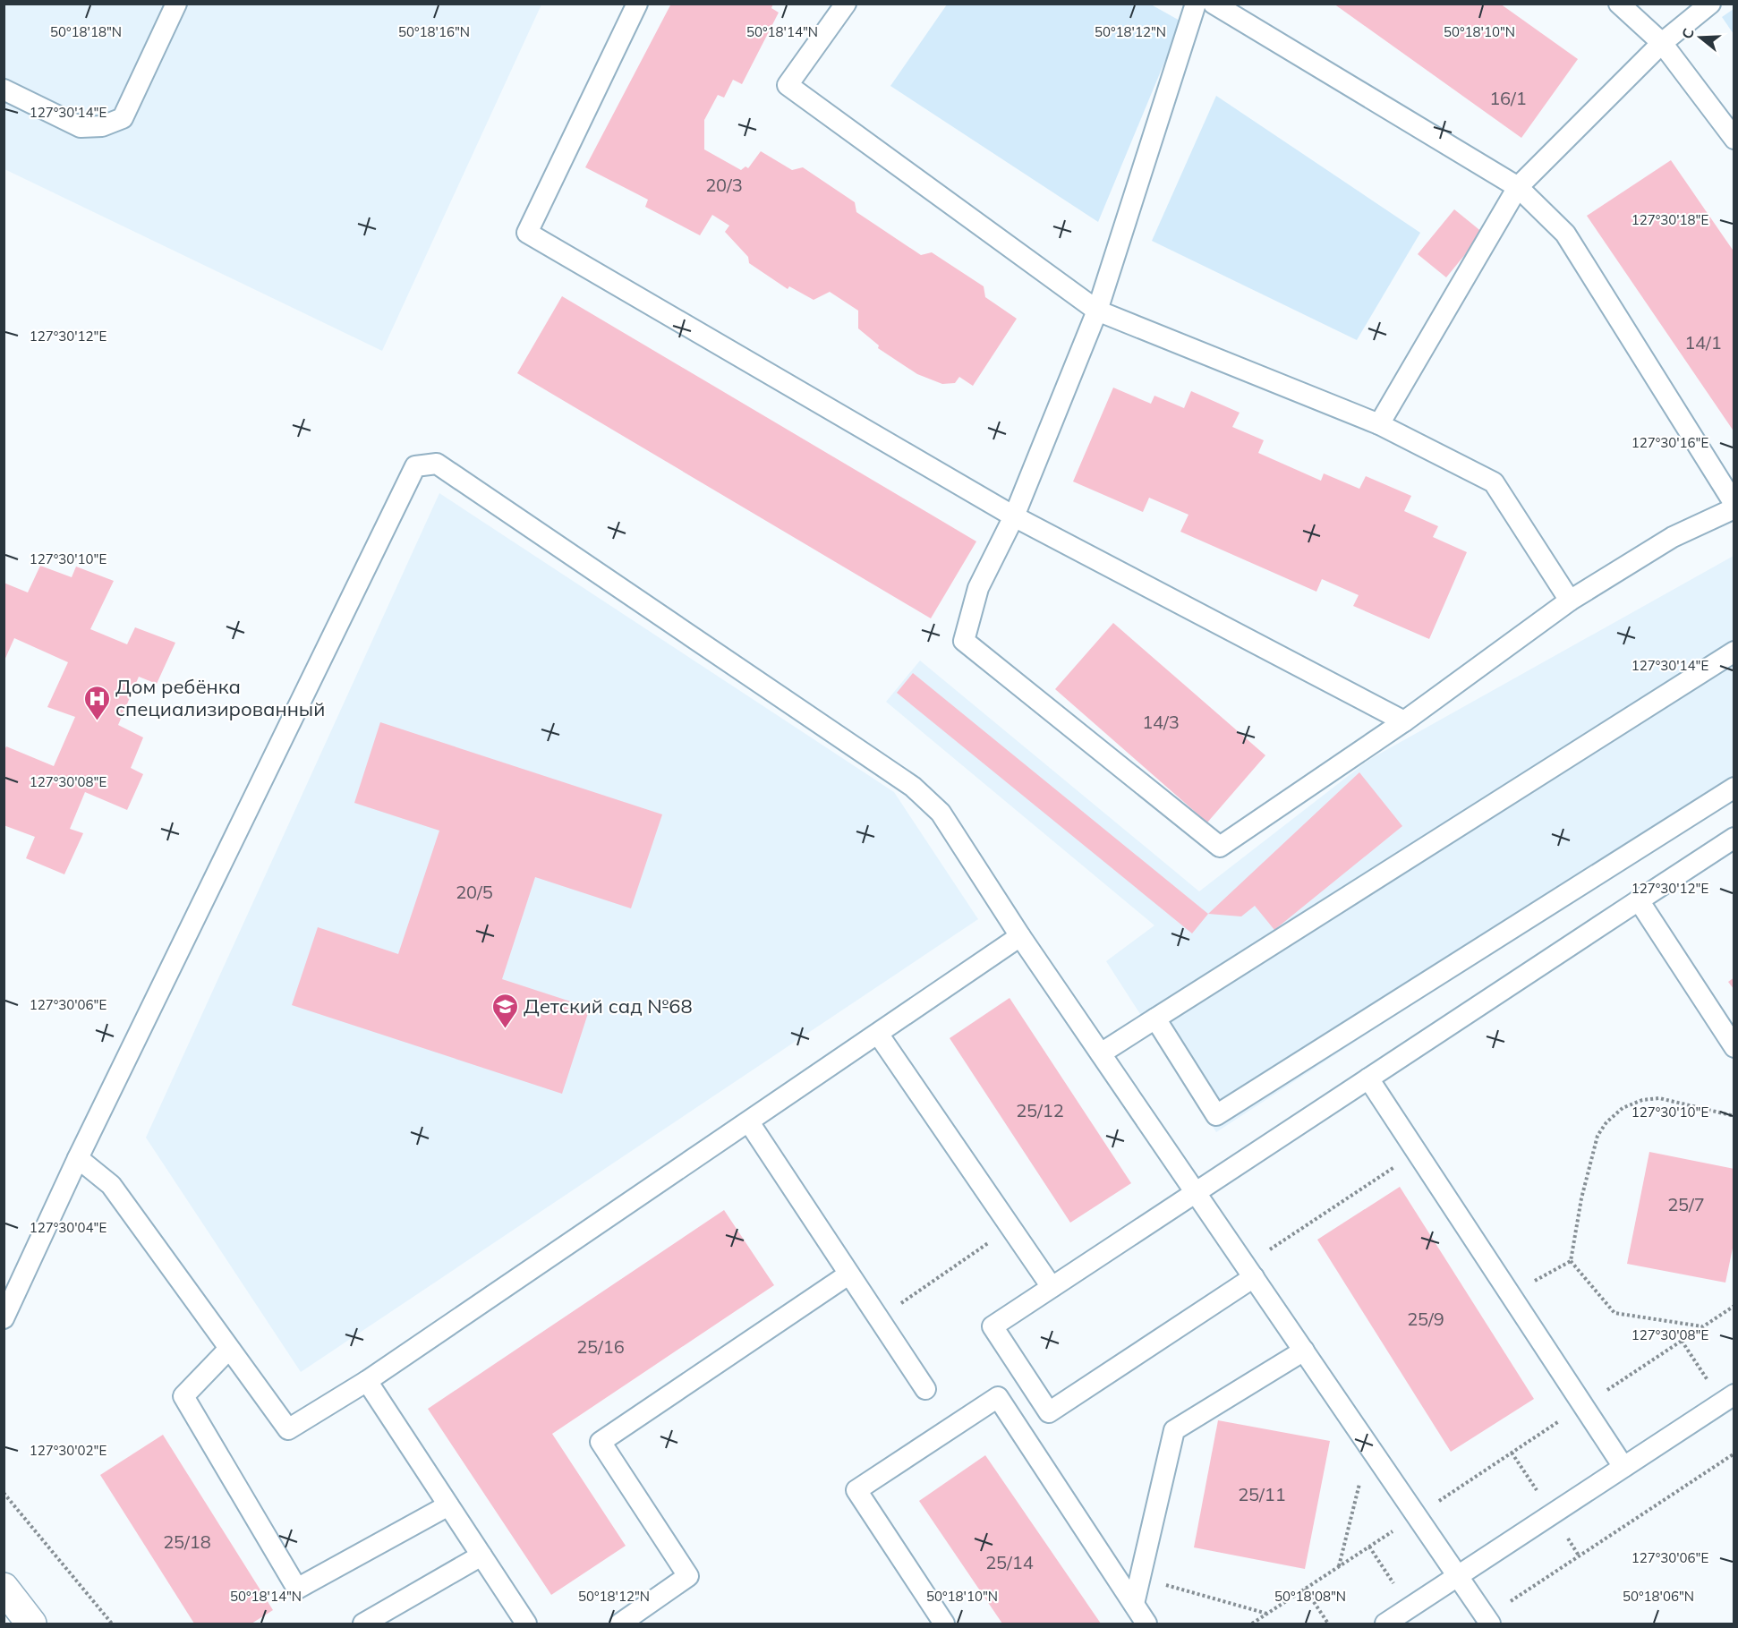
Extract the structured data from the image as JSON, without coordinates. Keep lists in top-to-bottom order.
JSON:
{
  "places": {
    "hospital": ["Дом ребёнка специализированный"],
    "school or university": ["Детский сад №68"]
  },
  "house_numbers": [
    "16/1",
    "20/3",
    "14/1",
    "14/3",
    "20/5",
    "25/12",
    "25/7",
    "25/9",
    "25/16",
    "25/11",
    "25/18",
    "25/14"
  ],
  "north": "left",
  "coordinates": [
    "50°18'18\"N",
    "50°18'16\"N",
    "50°18'14\"N",
    "50°18'12\"N",
    "50°18'10\"N",
    "127°30'14\"E",
    "127°30'18\"E",
    "127°30'12\"E",
    "127°30'16\"E",
    "127°30'10\"E",
    "127°30'08\"E",
    "127°30'06\"E",
    "127°30'04\"E",
    "127°30'02\"E",
    "50°18'08\"N",
    "50°18'06\"N"
  ]
}
